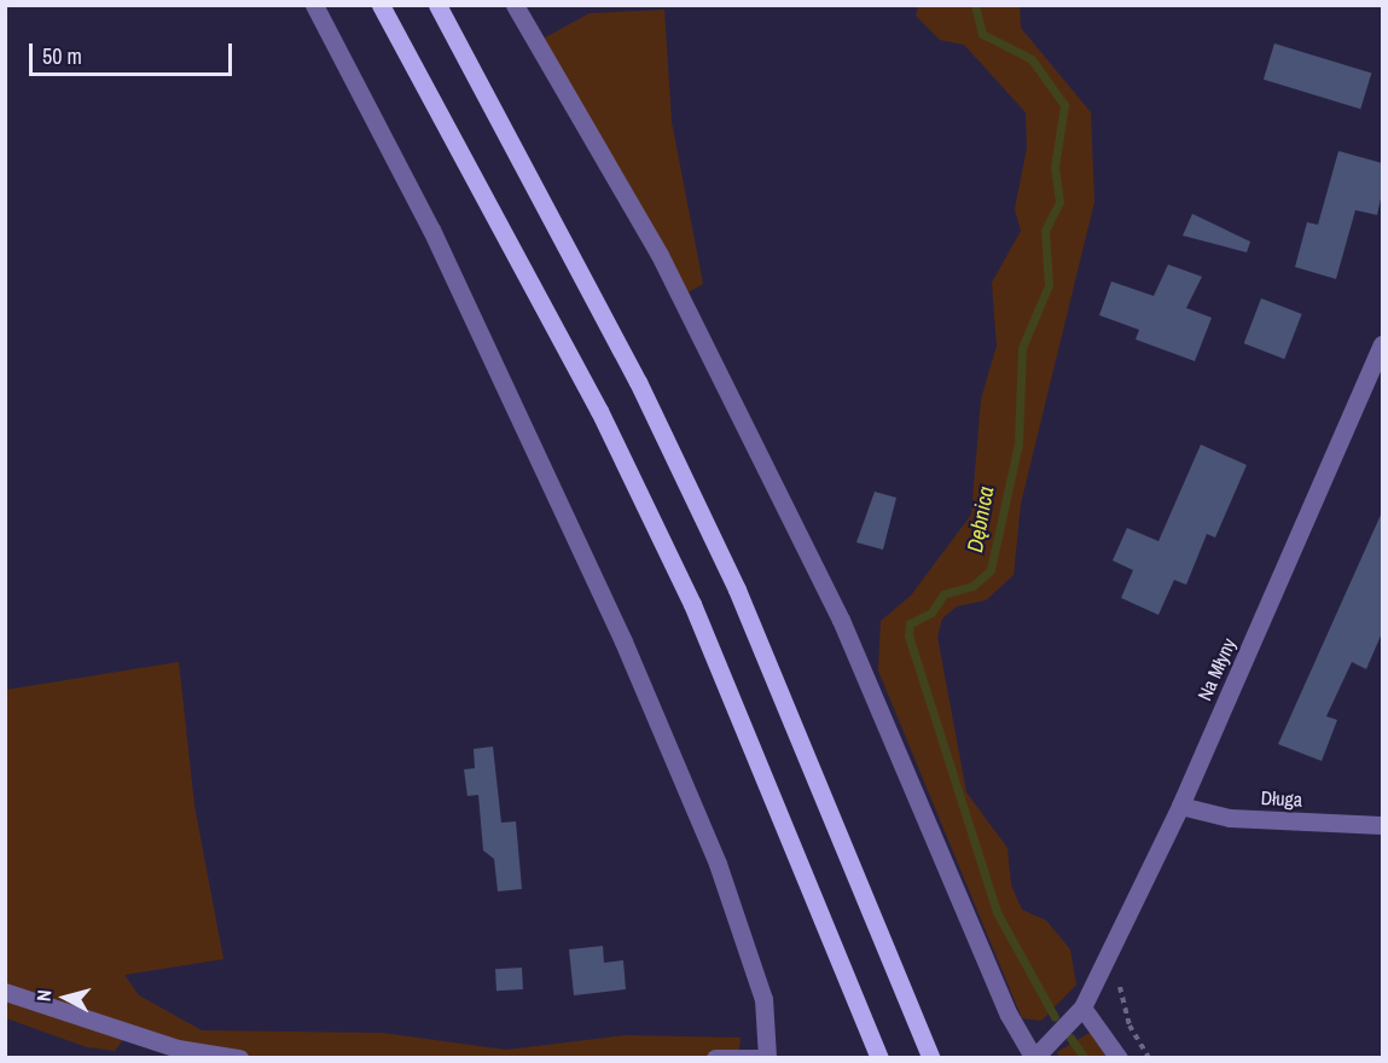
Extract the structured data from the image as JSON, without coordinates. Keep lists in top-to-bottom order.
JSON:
{
  "streets": {
    "street": ["Na Młyny", "Długa"]
  },
  "crossings": [
    ["Na Młyny", "Długa"]
  ],
  "water": ["Dębnica"],
  "scale_bar": "50 m",
  "north": "left"
}
